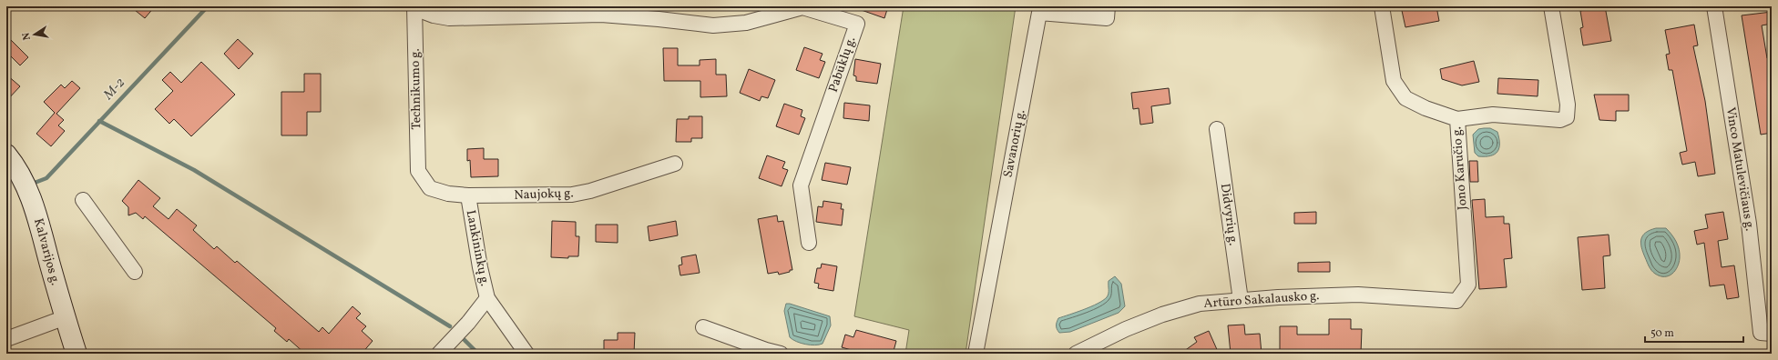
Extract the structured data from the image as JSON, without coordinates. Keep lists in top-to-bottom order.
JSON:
{
  "streets": {
    "main road": ["Kalvarijos g."],
    "street": [
      "Pabūklų g.",
      "Technikumo g.",
      "Savanorių g.",
      "Jono Karučio g.",
      "Vinco Matulevičiaus g.",
      "Naujokų g.",
      "Didvyrių g.",
      "Lankininkų g.",
      "Artūro Sakalausko g."
    ]
  },
  "crossings": [
    ["Pabūklų g.", "Technikumo g."],
    ["Technikumo g.", "Naujokų g."],
    ["Jono Karučio g.", "Artūro Sakalausko g."],
    ["Naujokų g.", "Lankininkų g."],
    ["Didvyrių g.", "Artūro Sakalausko g."]
  ],
  "water": ["M-2"],
  "scale_bar": "50 m",
  "north": "left"
}
